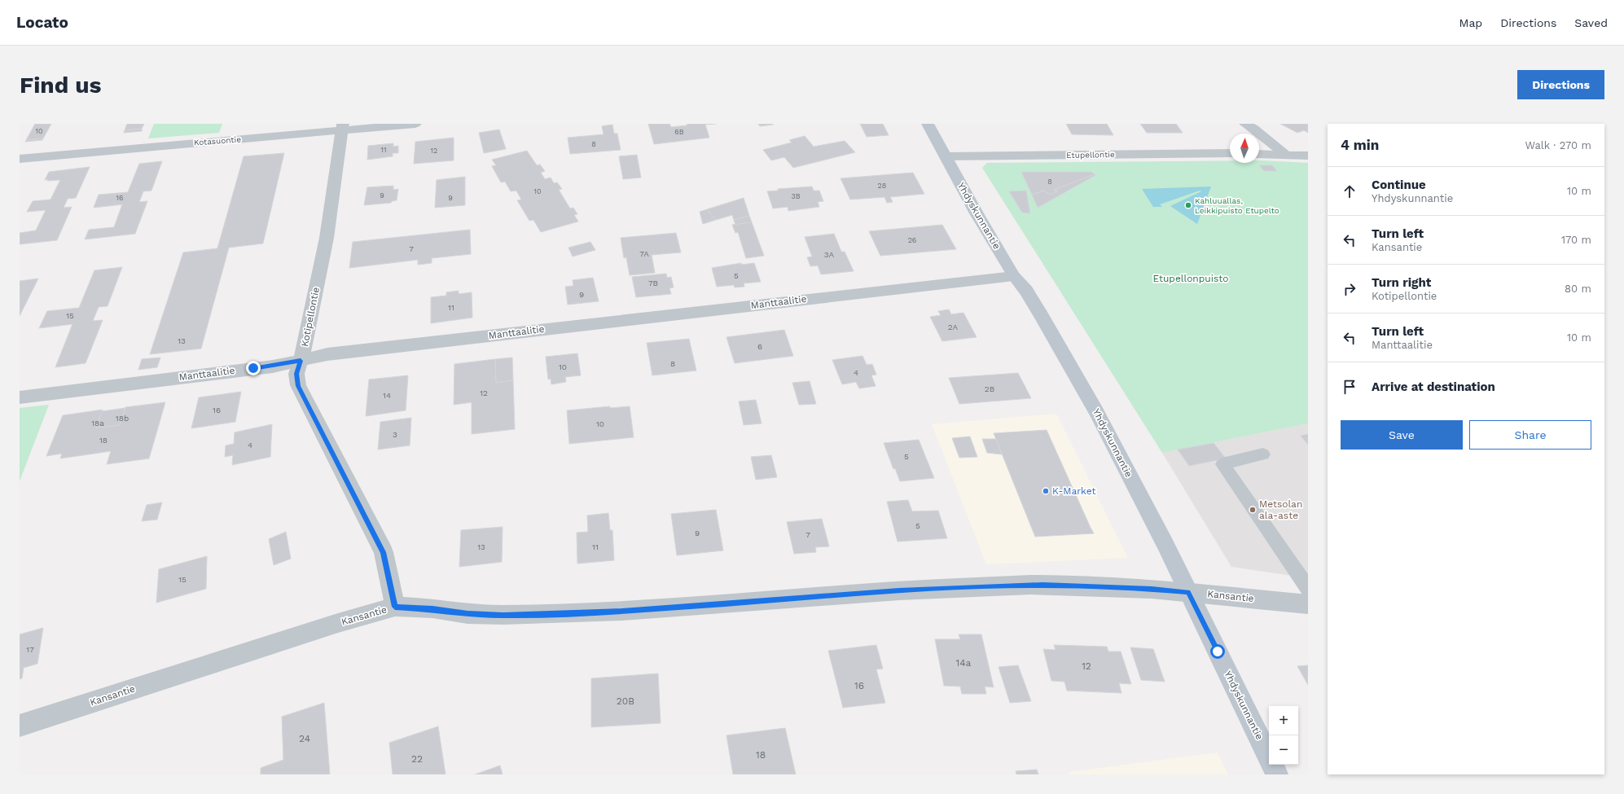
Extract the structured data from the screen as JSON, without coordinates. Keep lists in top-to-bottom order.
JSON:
{
  "streets": {
    "main road": ["Yhdyskunnantie"],
    "street": [
      "Kotasuontie",
      "Etupellontie",
      "Manttaalitie",
      "Kotipellontie",
      "Kansantie"
    ]
  },
  "crossings": [
    ["Kotasuontie", "Kotipellontie"],
    ["Etupellontie", "Yhdyskunnantie"],
    ["Yhdyskunnantie", "Manttaalitie"],
    ["Yhdyskunnantie", "Kansantie"],
    ["Manttaalitie", "Kotipellontie"],
    ["Kotipellontie", "Kansantie"]
  ],
  "parks": ["Etupellonpuisto"],
  "places": ["Kahluuallas, Leikkipuisto Etupelto", "K-Market", "Metsolan ala-aste"],
  "house_numbers": [
    "10",
    "6B",
    "8",
    "11",
    "12",
    "8",
    "28",
    "10",
    "9",
    "3B",
    "16",
    "9",
    "26",
    "7",
    "7A",
    "3A",
    "5",
    "7B",
    "9",
    "11",
    "15",
    "2A",
    "13",
    "6",
    "8",
    "10",
    "4",
    "2B",
    "12",
    "14",
    "16",
    "18b",
    "18a",
    "10",
    "3",
    "18",
    "4",
    "5",
    "5",
    "9",
    "7",
    "13",
    "11",
    "15",
    "17",
    "14a",
    "12",
    "16",
    "20B",
    "24",
    "18",
    "22"
  ],
  "north": "top",
  "page": {
    "header": "Locato",
    "nav": ["Map", "Directions", "Saved"],
    "buttons": [
      "Directions",
      ["Save", "Share"]
    ],
    "title": "Find us",
    "heading": ["4 min", "Walk · 270 m"],
    "list": [
      ["Continue", "Yhdyskunnantie", "10 m"],
      ["Turn left", "Kansantie", "170 m"],
      ["Turn right", "Kotipellontie", "80 m"],
      ["Turn left", "Manttaalitie", "10 m"],
      "Arrive at destination"
    ],
    "map_buttons": ["+", "−"]
  }
}
